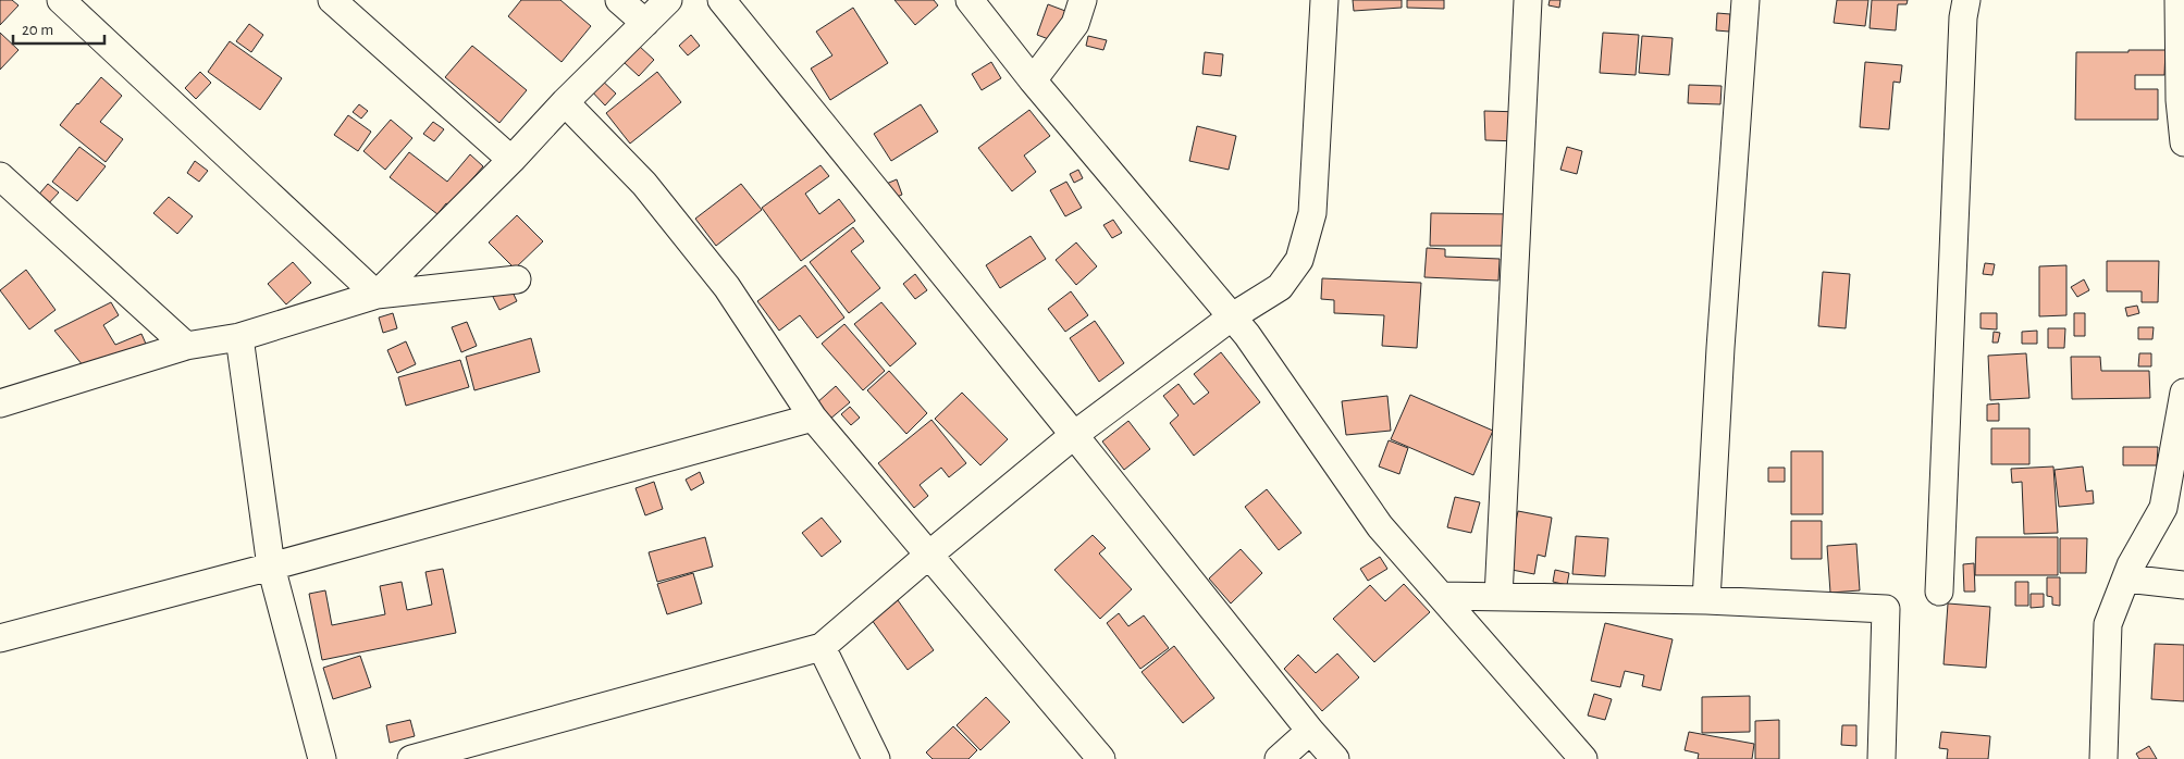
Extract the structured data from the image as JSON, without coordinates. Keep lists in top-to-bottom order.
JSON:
{
  "scale_bar": "20 m"
}
